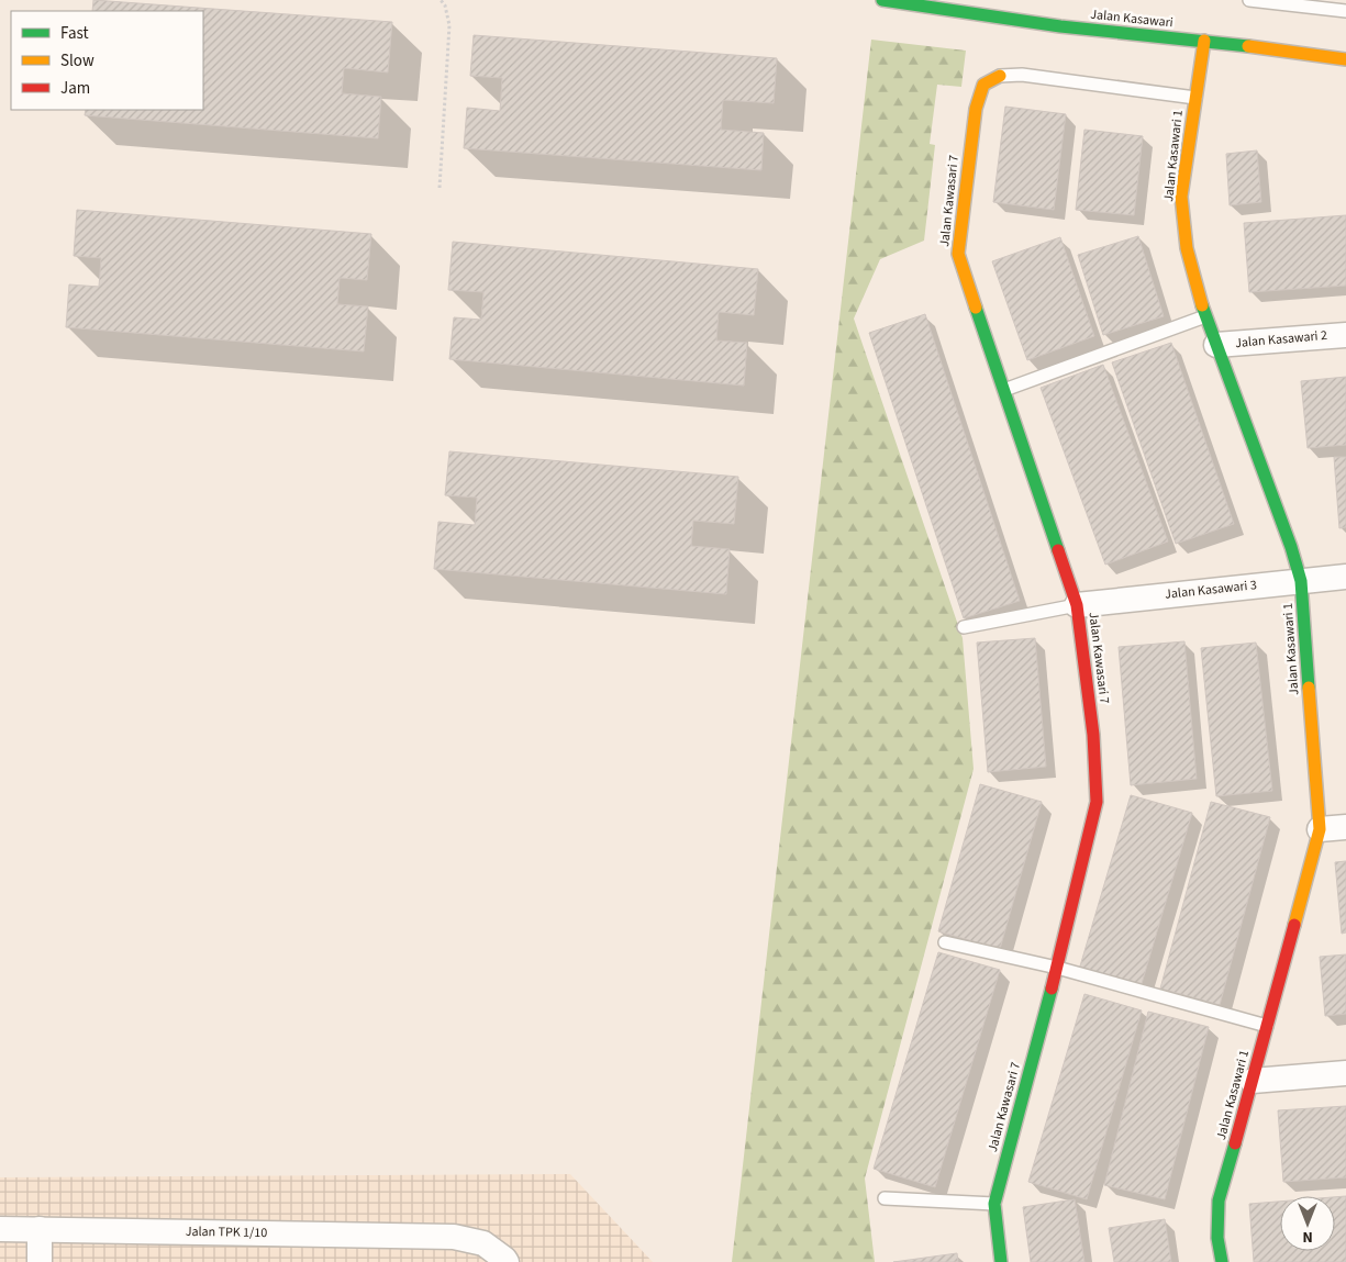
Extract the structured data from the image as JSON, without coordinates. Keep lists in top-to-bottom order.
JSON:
{
  "streets": {
    "street": [
      "Jalan Kasawari",
      "Jalan Kasawari 1",
      "Jalan Kawasari 7",
      "Jalan Kasawari 2",
      "Jalan Kasawari 3",
      "Jalan TPK 1/10"
    ]
  },
  "crossings": [
    ["Jalan Kasawari", "Jalan Kasawari 1"],
    ["Jalan Kasawari 1", "Jalan Kasawari 2"],
    ["Jalan Kasawari 1", "Jalan Kasawari 3"],
    ["Jalan Kawasari 7", "Jalan Kasawari 3"]
  ],
  "legend": ["Fast", "Slow", "Jam"],
  "north": "bottom"
}
